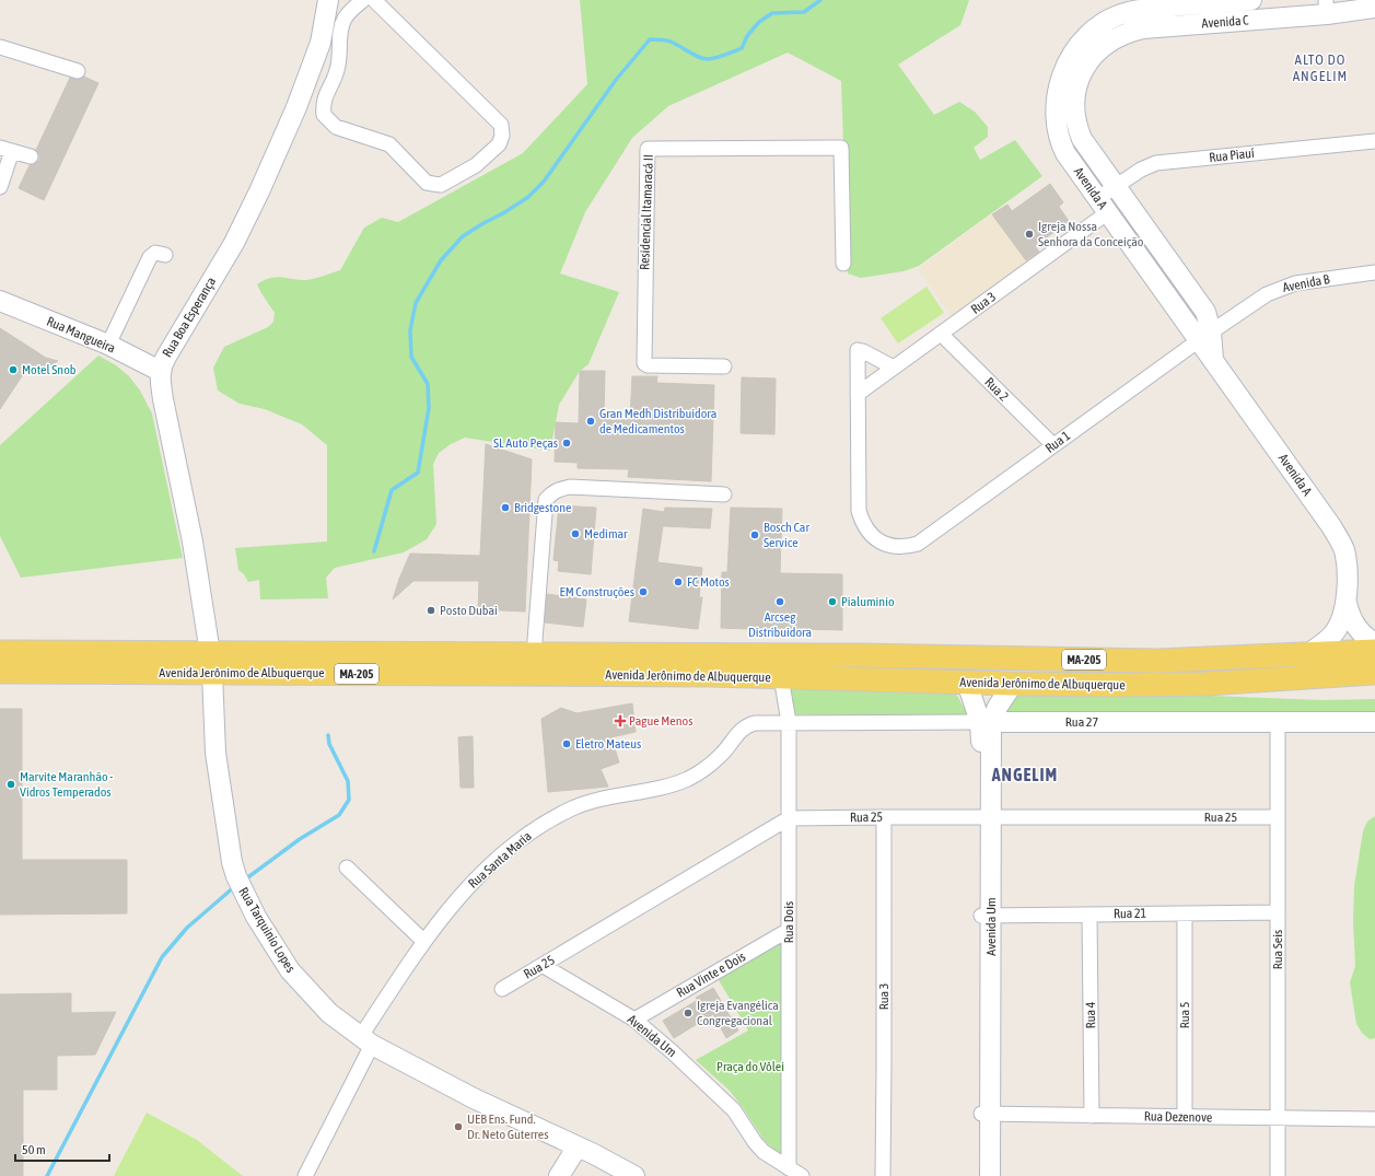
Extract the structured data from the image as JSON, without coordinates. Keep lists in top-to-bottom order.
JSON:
{
  "streets": {
    "main road": ["MA-205", "Avenida Jerônimo de Albuquerque"],
    "street": [
      "Avenida C",
      "Rua Piauí",
      "Avenida A",
      "Residencial Itamaracá II",
      "Avenida B",
      "Rua 3",
      "Rua Boa Esperança",
      "Rua Mangueira",
      "Rua 2",
      "Rua 1",
      "Rua 27",
      "Rua 25",
      "Rua Santa Maria",
      "Rua 21",
      "Rua Dois",
      "Avenida Um",
      "Rua Tarquinio Lopes",
      "Rua Seis",
      "Rua Vinte e Dois",
      "Rua 4",
      "Rua 5",
      "Rua Dezenove"
    ]
  },
  "crossings": [
    ["Avenida C", "Avenida A"],
    ["Rua Piauí", "Avenida A"],
    ["Rua Piauí", "Rua 3"],
    ["Avenida A", "Avenida B"],
    ["Avenida A", "Rua 3"],
    ["Avenida A", "Rua 1"],
    ["Avenida A", "Avenida Jerônimo de Albuquerque"],
    ["Avenida B", "Rua 1"],
    ["Rua 3", "Rua 2"],
    ["Rua 3", "Rua 1"],
    ["Rua 3", "Rua 25"],
    ["Rua Boa Esperança", "Rua Mangueira"],
    ["Rua Boa Esperança", "Avenida Jerônimo de Albuquerque"],
    ["Rua Boa Esperança", "Rua Tarquinio Lopes"],
    ["Rua 2", "Rua 1"],
    ["Avenida Jerônimo de Albuquerque", "Rua Dois"],
    ["Avenida Jerônimo de Albuquerque", "Avenida Um"],
    ["Avenida Jerônimo de Albuquerque", "Rua Tarquinio Lopes"],
    ["Rua 27", "Rua Santa Maria"],
    ["Rua 27", "Rua Dois"],
    ["Rua 27", "Avenida Um"],
    ["Rua 27", "Rua Seis"],
    ["Rua 25", "Rua Dois"],
    ["Rua 25", "Avenida Um"],
    ["Rua 25", "Rua Seis"],
    ["Rua Santa Maria", "Rua Dois"],
    ["Rua Santa Maria", "Rua Tarquinio Lopes"],
    ["Rua 21", "Avenida Um"],
    ["Rua 21", "Rua Seis"],
    ["Rua 21", "Rua 4"],
    ["Rua 21", "Rua 5"],
    ["Rua Dois", "Avenida Um"],
    ["Rua Dois", "Rua Vinte e Dois"],
    ["Avenida Um", "Rua Vinte e Dois"],
    ["Avenida Um", "Rua Dezenove"],
    ["Rua Seis", "Rua Dezenove"],
    ["Rua 4", "Rua Dezenove"],
    ["Rua 5", "Rua Dezenove"]
  ],
  "districts": ["ALTO DO ANGELIM", "ANGELIM"],
  "parks": ["Praça do Vôlei"],
  "places": {
    "other": [
      "Igreja Nossa Senhora da Conceição",
      "Motel Snob",
      "Gran Medh Distribuidora de Medicamentos",
      "SL Auto Peças",
      "Bridgestone",
      "Medimar",
      "Bosch Car Service",
      "FC Motos",
      "EM Construções",
      "Arcseg Distribuidora",
      "Pialuminio",
      "Posto Dubai",
      "Eletro Mateus",
      "Marvite Maranhão - Vidros Temperados",
      "Igreja Evangélica Congregacional",
      "UEB Ens. Fund. Dr. Neto Guterres"
    ],
    "health": ["Pague Menos"]
  },
  "scale_bar": "50 m"
}
